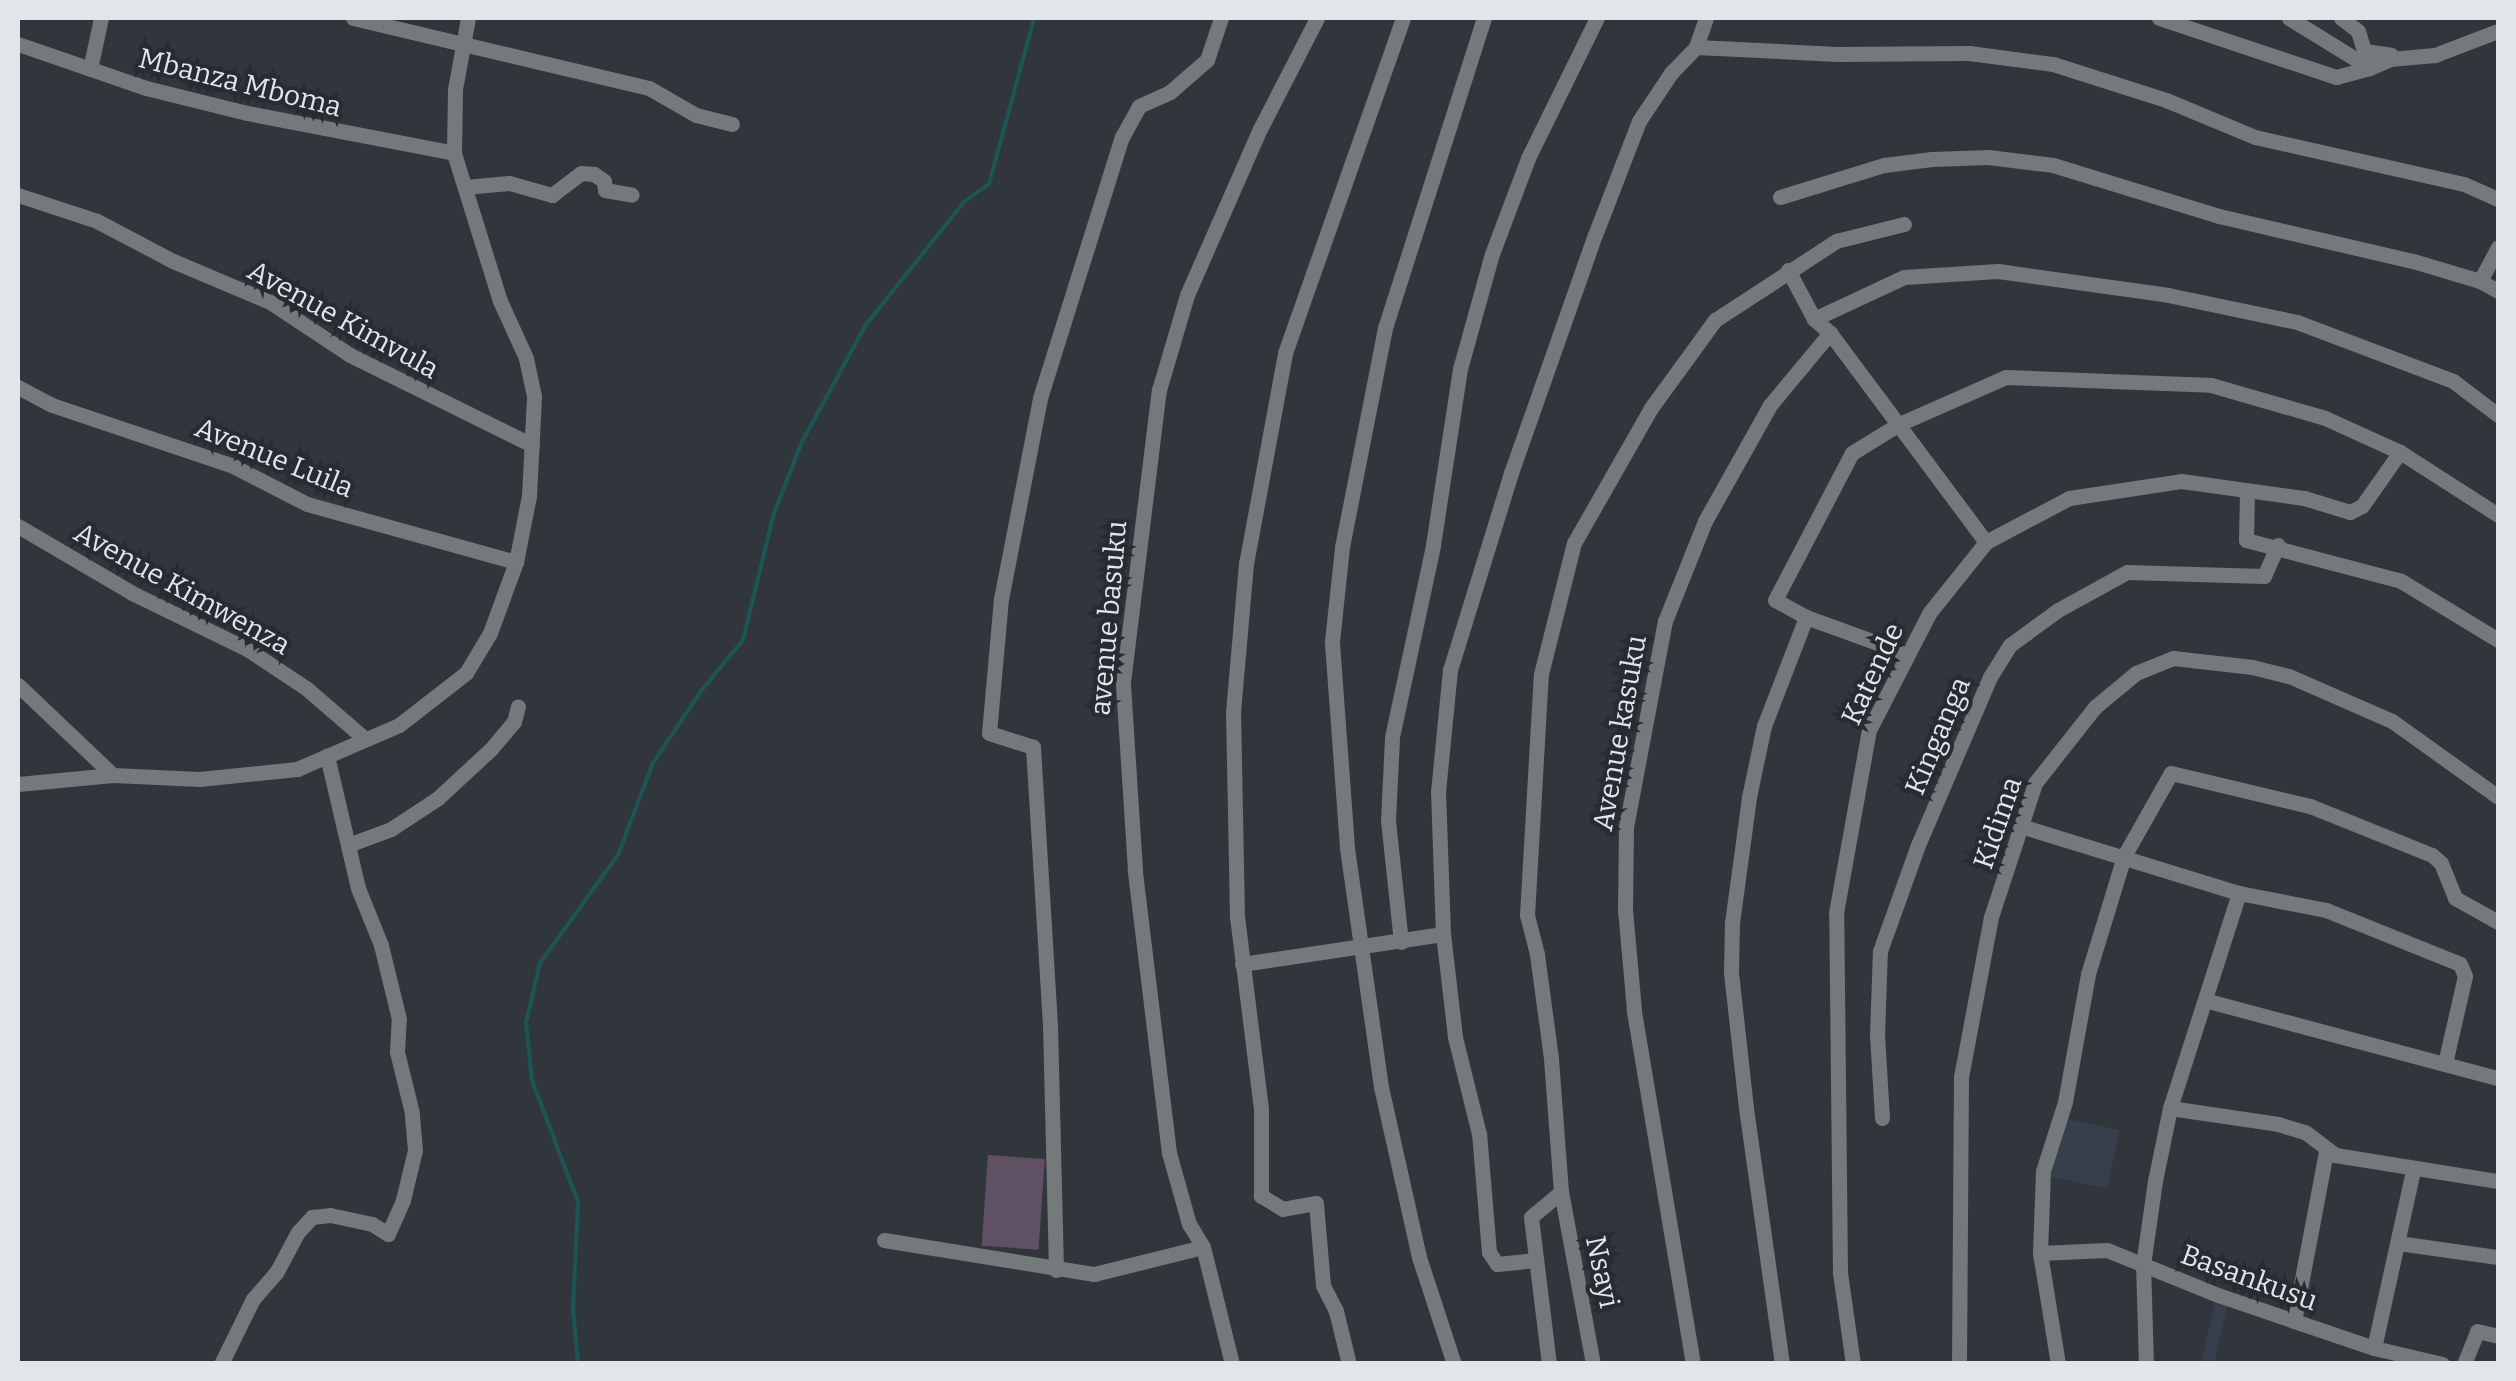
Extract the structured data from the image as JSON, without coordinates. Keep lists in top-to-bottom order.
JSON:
{
  "streets": {
    "street": [
      "Mbanza Mboma",
      "Avenue Kimvula",
      "Avenue Luila",
      "Avenue Kimwenza",
      "avenue basuku",
      "Katende",
      "Avenue kasuku",
      "Kinganga",
      "Kidima",
      "Nsayi",
      "Basankusu"
    ]
  }
}
